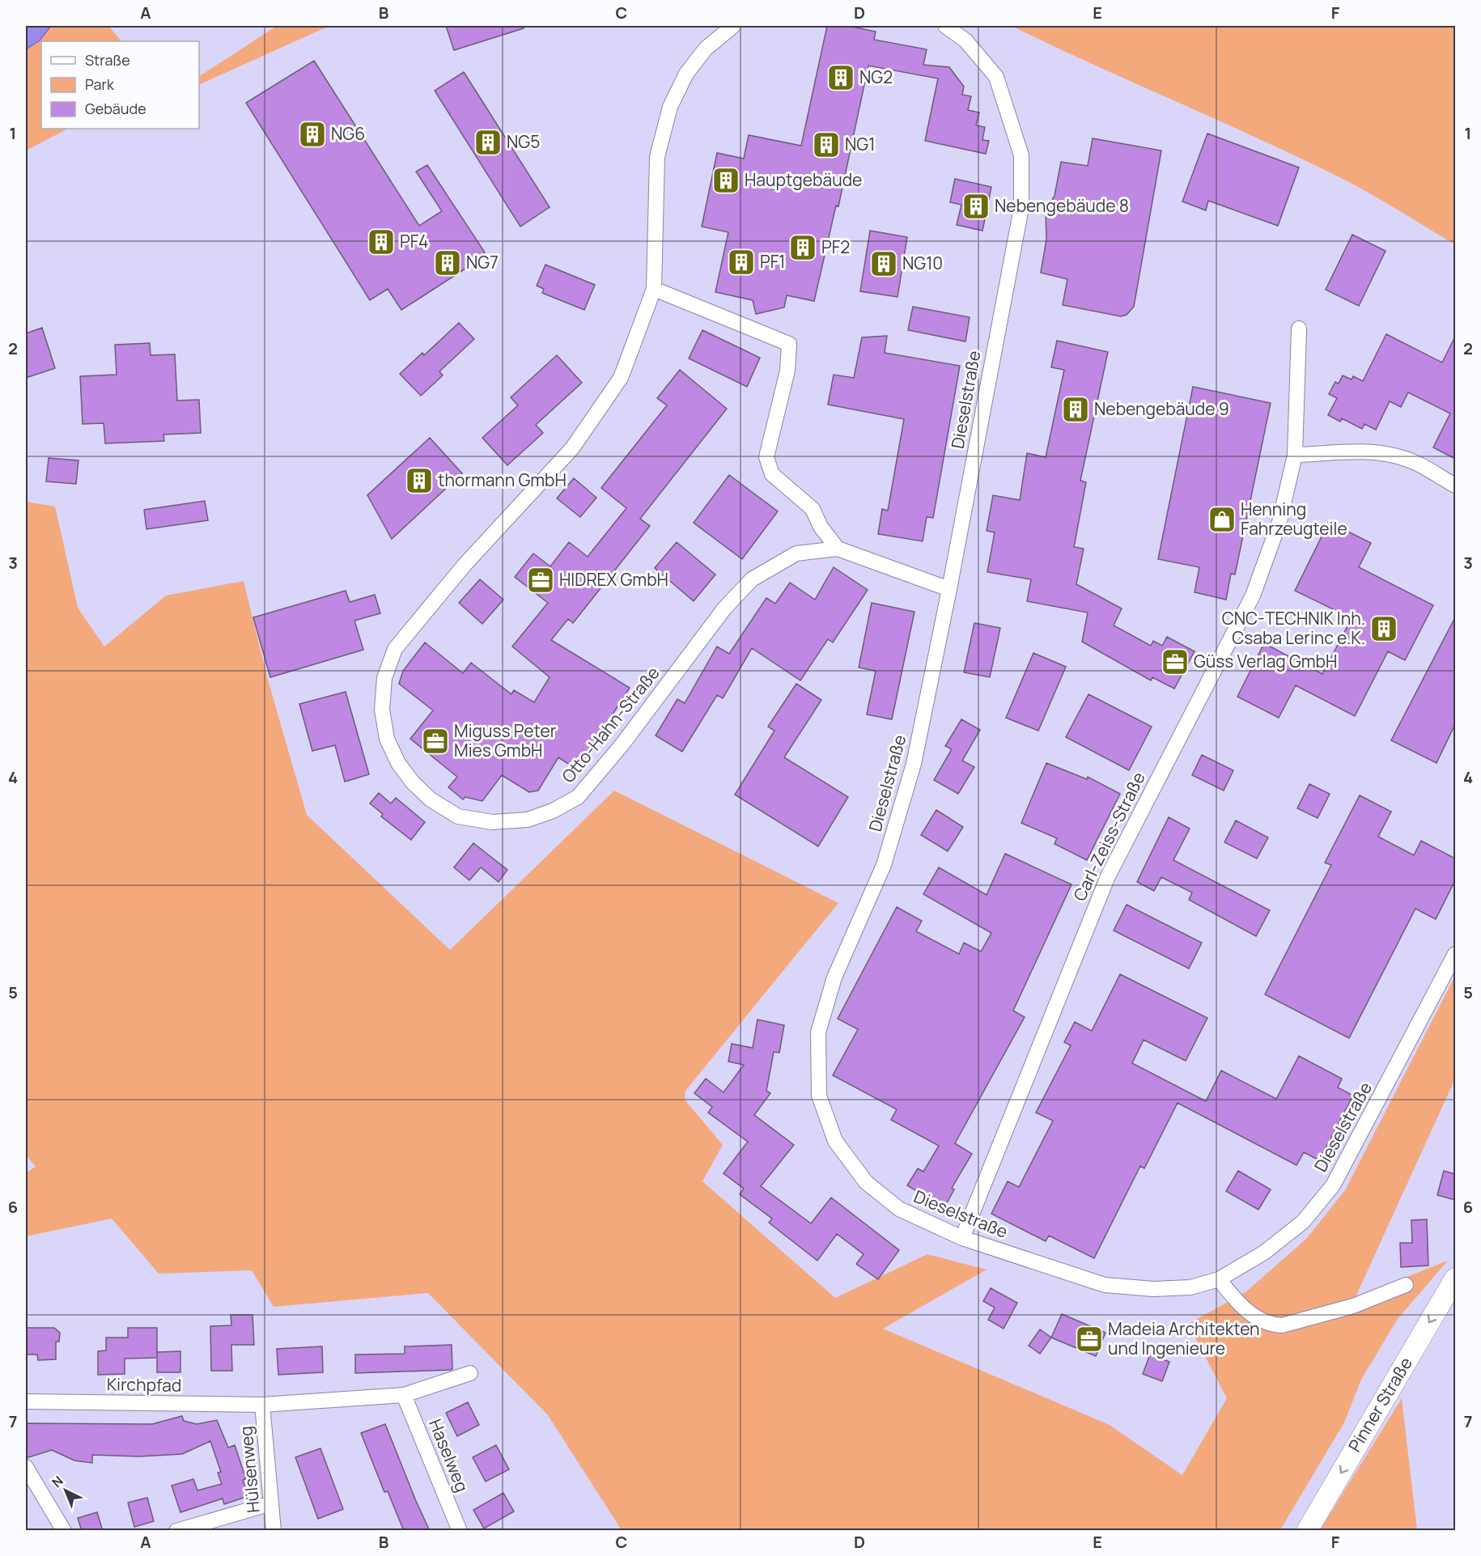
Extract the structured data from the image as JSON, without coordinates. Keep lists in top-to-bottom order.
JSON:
{
  "streets": {
    "street": [
      "Dieselstraße",
      "Otto-Hahn-Straße",
      "Carl-Zeiss-Straße",
      "Kirchpfad",
      "Pinner Straße",
      "Haselweg",
      "Hülsenweg"
    ]
  },
  "crossings": [
    ["Dieselstraße", "Otto-Hahn-Straße"],
    ["Dieselstraße", "Carl-Zeiss-Straße"],
    ["Kirchpfad", "Hülsenweg"]
  ],
  "one_way": ["Pinner Straße"],
  "places": {
    "building": [
      "NG2",
      "NG6",
      "NG5",
      "NG1",
      "Hauptgebäude",
      "Nebengebäude 8",
      "PF4",
      "PF2",
      "PF1",
      "NG7",
      "NG10",
      "Nebengebäude 9",
      "thormann GmbH",
      "CNC-TECHNIK Inh. Csaba Lerinc e.K."
    ],
    "shop": ["Henning Fahrzeugteile"],
    "office": [
      "HIDREX GmbH",
      "Güss Verlag GmbH",
      "Miguss Peter Mies GmbH",
      "Madeia Architekten und Ingenieure"
    ]
  },
  "legend": ["Straße", "Park", "Gebäude"],
  "north": "top left",
  "grid": {
    "columns": [
      "A",
      "B",
      "C",
      "D",
      "E",
      "F"
    ],
    "rows": [
      "1",
      "2",
      "3",
      "4",
      "5",
      "6",
      "7"
    ]
  }
}
